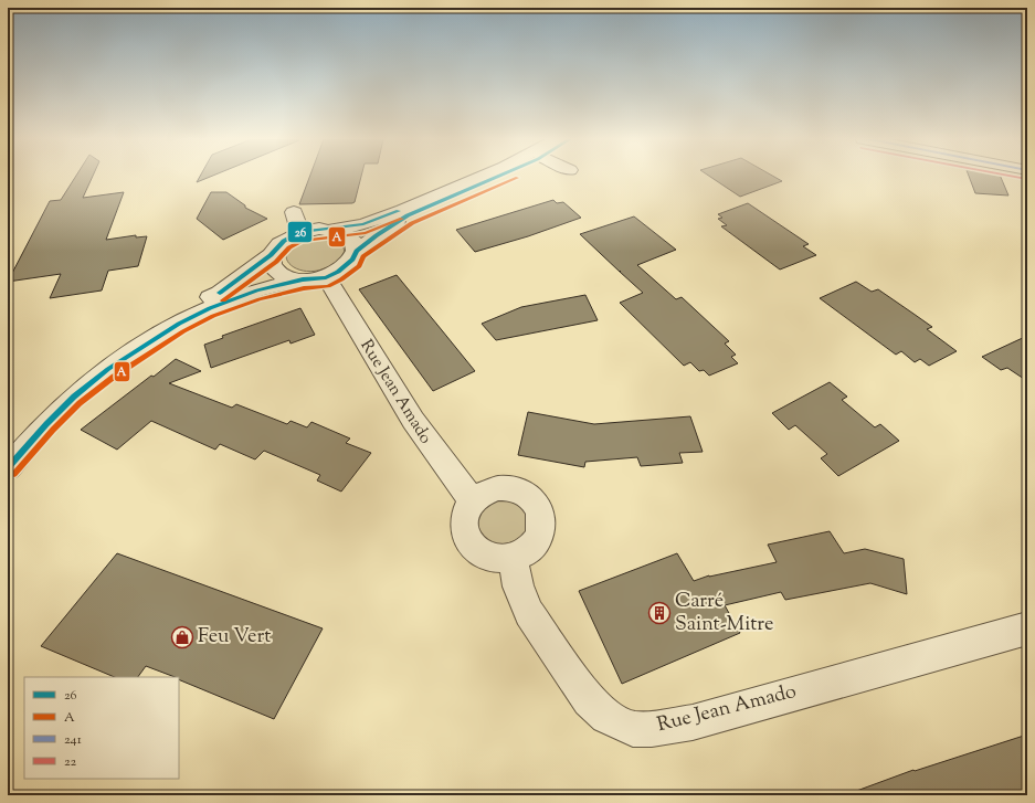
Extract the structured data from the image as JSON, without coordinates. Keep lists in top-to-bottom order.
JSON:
{
  "streets": {
    "street": ["Rue Jean Amado"]
  },
  "places": {
    "building": ["Carré Saint-Mitre"],
    "shop": ["Feu Vert"]
  },
  "lines": ["transit line 26", "transit line 22", "transit line A"],
  "legend": [
    "26",
    "A",
    "241",
    "22"
  ]
}
